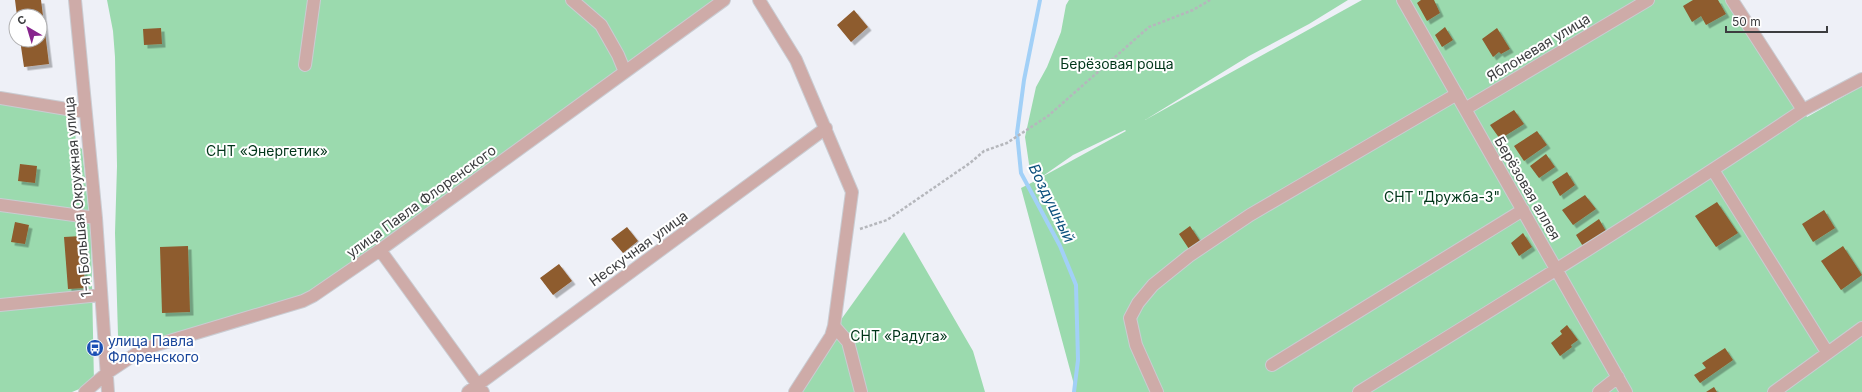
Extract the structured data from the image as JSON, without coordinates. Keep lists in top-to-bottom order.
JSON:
{
  "streets": {
    "street": [
      "Яблоневая улица",
      "Берёзовая аллея",
      "1-я Большая Окружная улица",
      "улица Павла Флоренского",
      "Нескучная улица"
    ]
  },
  "crossings": [
    ["Яблоневая улица", "Берёзовая аллея"],
    ["1-я Большая Окружная улица", "улица Павла Флоренского"]
  ],
  "water": ["Воздушный"],
  "parks": [
    "Берёзовая роща",
    "СНТ «Энергетик»",
    "СНТ \"Дружба-3\"",
    "СНТ «Радуга»"
  ],
  "places": {
    "bus stop": ["улица Павла Флоренского"]
  },
  "scale_bar": "50 m",
  "north": "top left"
}
